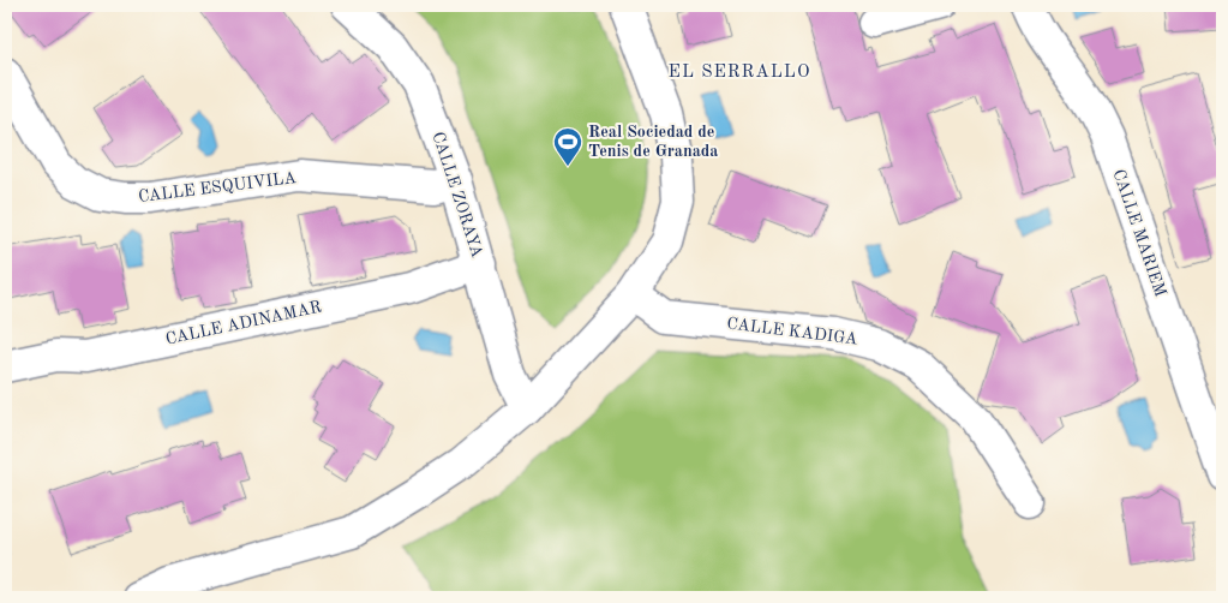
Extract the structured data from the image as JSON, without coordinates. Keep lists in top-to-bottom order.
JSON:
{
  "streets": {
    "street": [
      "CALLE ESQUIVILA",
      "CALLE ZORAYA",
      "CALLE MARIEM",
      "CALLE ADINAMAR",
      "CALLE KADIGA"
    ]
  },
  "crossings": [
    ["CALLE ESQUIVILA", "CALLE ZORAYA"],
    ["CALLE ZORAYA", "CALLE ADINAMAR"]
  ],
  "districts": ["EL SERRALLO"],
  "places": {
    "sports": ["Real Sociedad de Tenis de Granada"]
  }
}
